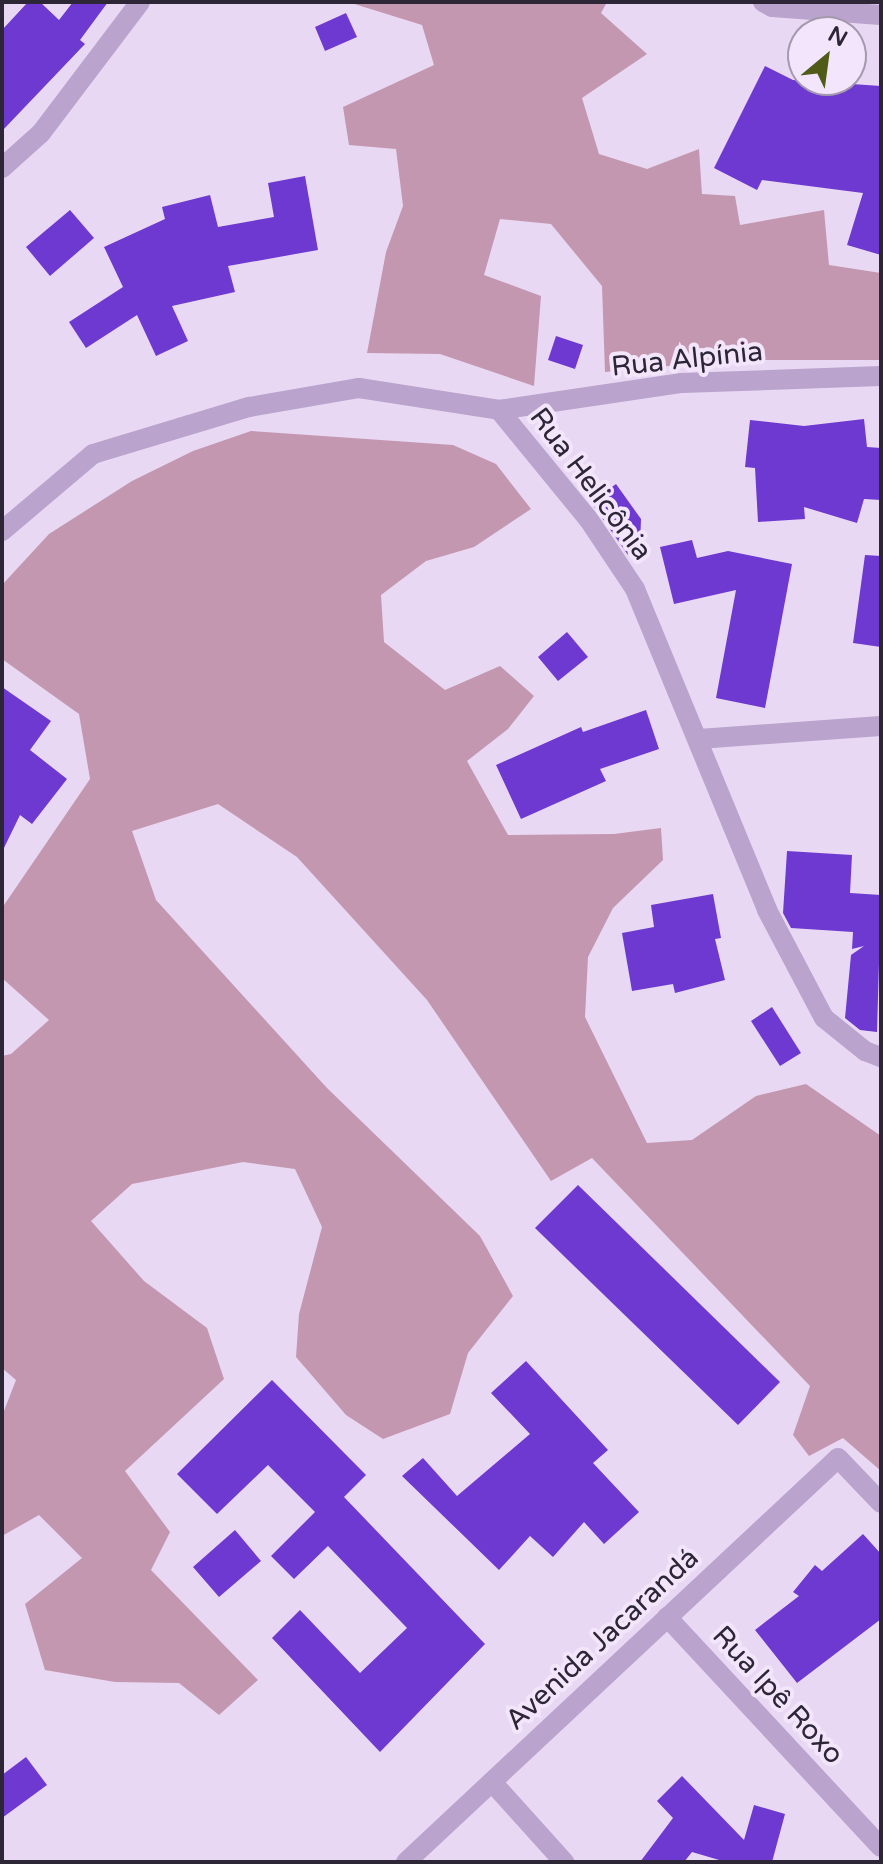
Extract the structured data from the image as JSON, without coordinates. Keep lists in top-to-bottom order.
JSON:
{
  "streets": {
    "street": [
      "Rua Alpínia",
      "Rua Helicônia",
      "Avenida Jacarandá",
      "Rua Ipê Roxo"
    ]
  },
  "crossings": [
    ["Rua Alpínia", "Rua Helicônia"],
    ["Avenida Jacarandá", "Rua Ipê Roxo"]
  ],
  "north": "top right"
}
